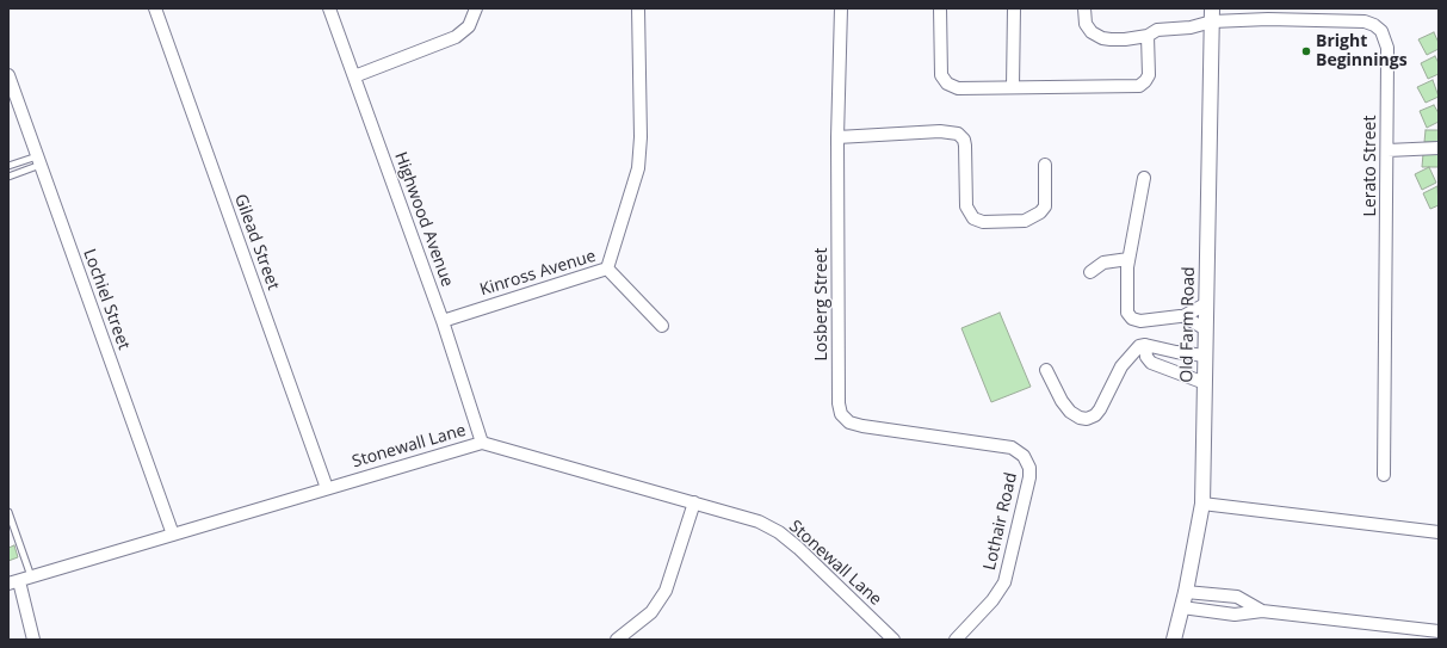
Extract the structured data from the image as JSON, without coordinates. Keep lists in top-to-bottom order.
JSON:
{
  "streets": {
    "street": [
      "Lerato Street",
      "Highwood Avenue",
      "Gilead Street",
      "Kinross Avenue",
      "Lochiel Street",
      "Losberg Street",
      "Old Farm Road",
      "Stonewall Lane",
      "Lothair Road"
    ]
  },
  "crossings": [
    ["Lerato Street", "Old Farm Road"],
    ["Highwood Avenue", "Kinross Avenue"],
    ["Highwood Avenue", "Stonewall Lane"],
    ["Gilead Street", "Stonewall Lane"],
    ["Lochiel Street", "Stonewall Lane"],
    ["Losberg Street", "Lothair Road"]
  ],
  "places": ["Bright Beginnings"]
}
